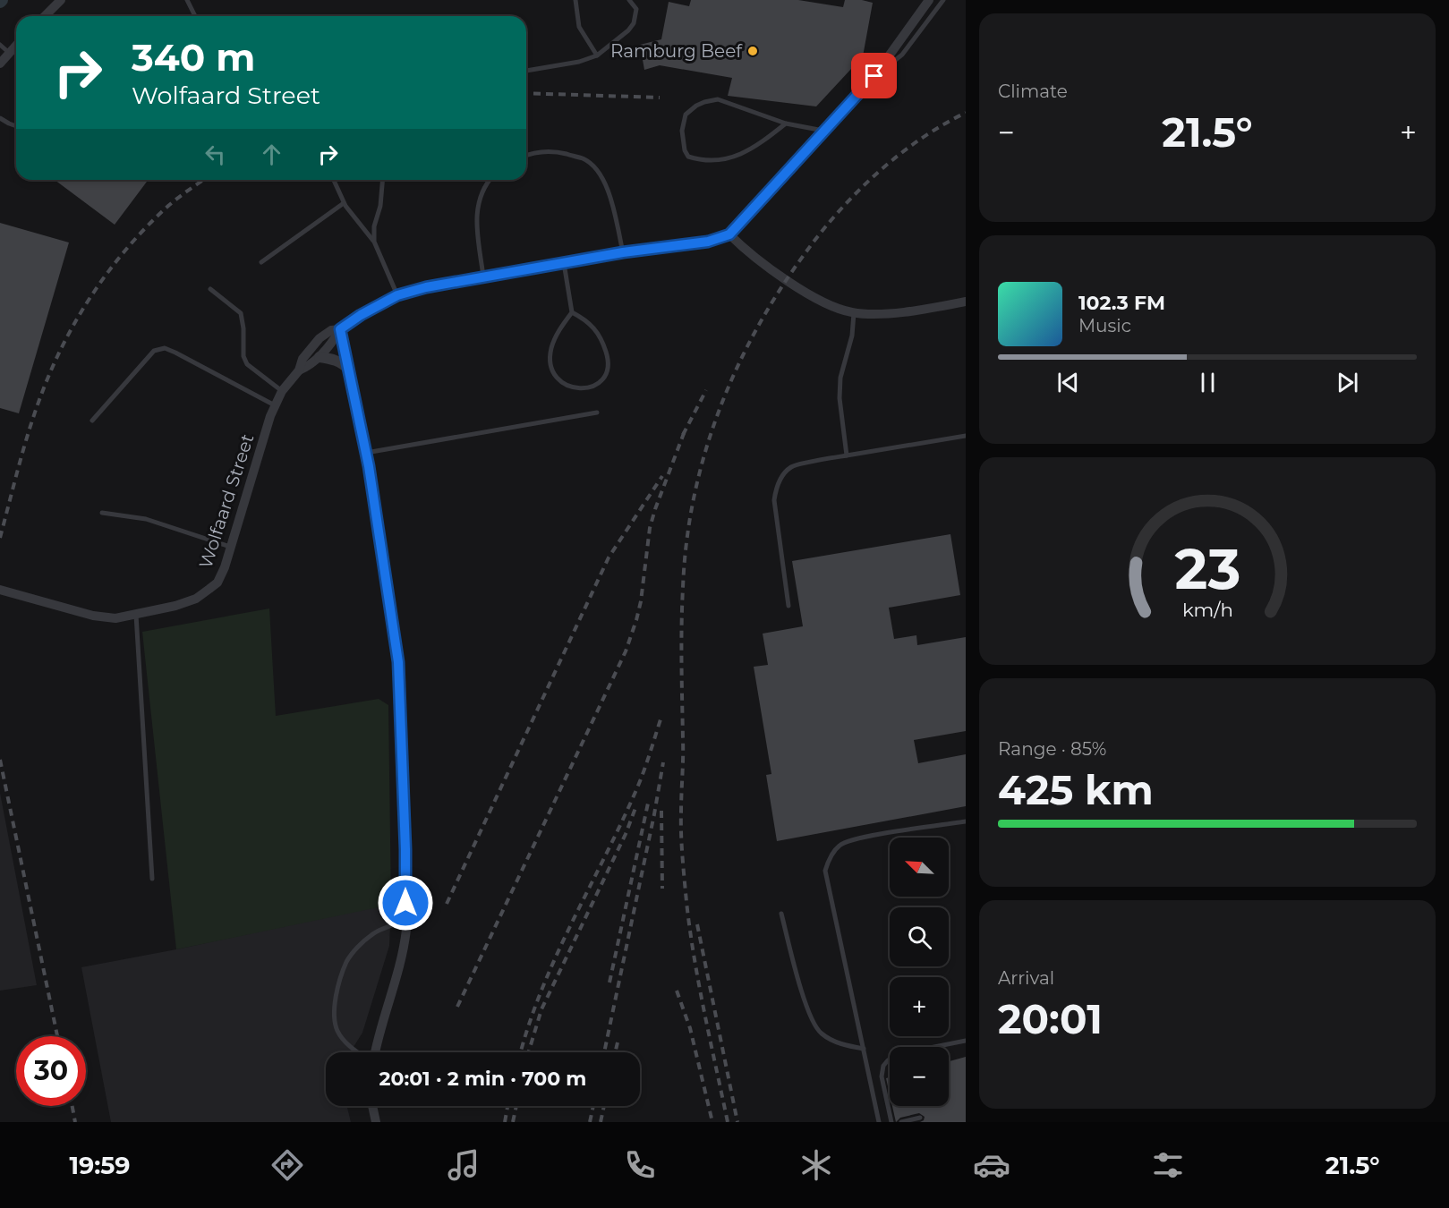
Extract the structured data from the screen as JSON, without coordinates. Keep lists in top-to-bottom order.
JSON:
{
  "streets": {
    "street": ["Wolfaard Street"]
  },
  "places": ["Ramburg Beef"],
  "north": "top left",
  "page": {
    "tile": [
      "Climate",
      ["Range · 85%", "425 km"],
      ["Arrival", "20:01"]
    ],
    "turn": ["340 m", "Wolfaard Street"],
    "heat": ["−", "21.5°", "+"],
    "song": ["102.3 FM", "Music"],
    "map_buttons": ["+", "−"],
    "limit": "30",
    "trip": "20:01 · 2 min · 700 m",
    "tabs": ["19:59", "21.5°"],
    "gauge": ["23", "km/h"]
  }
}
